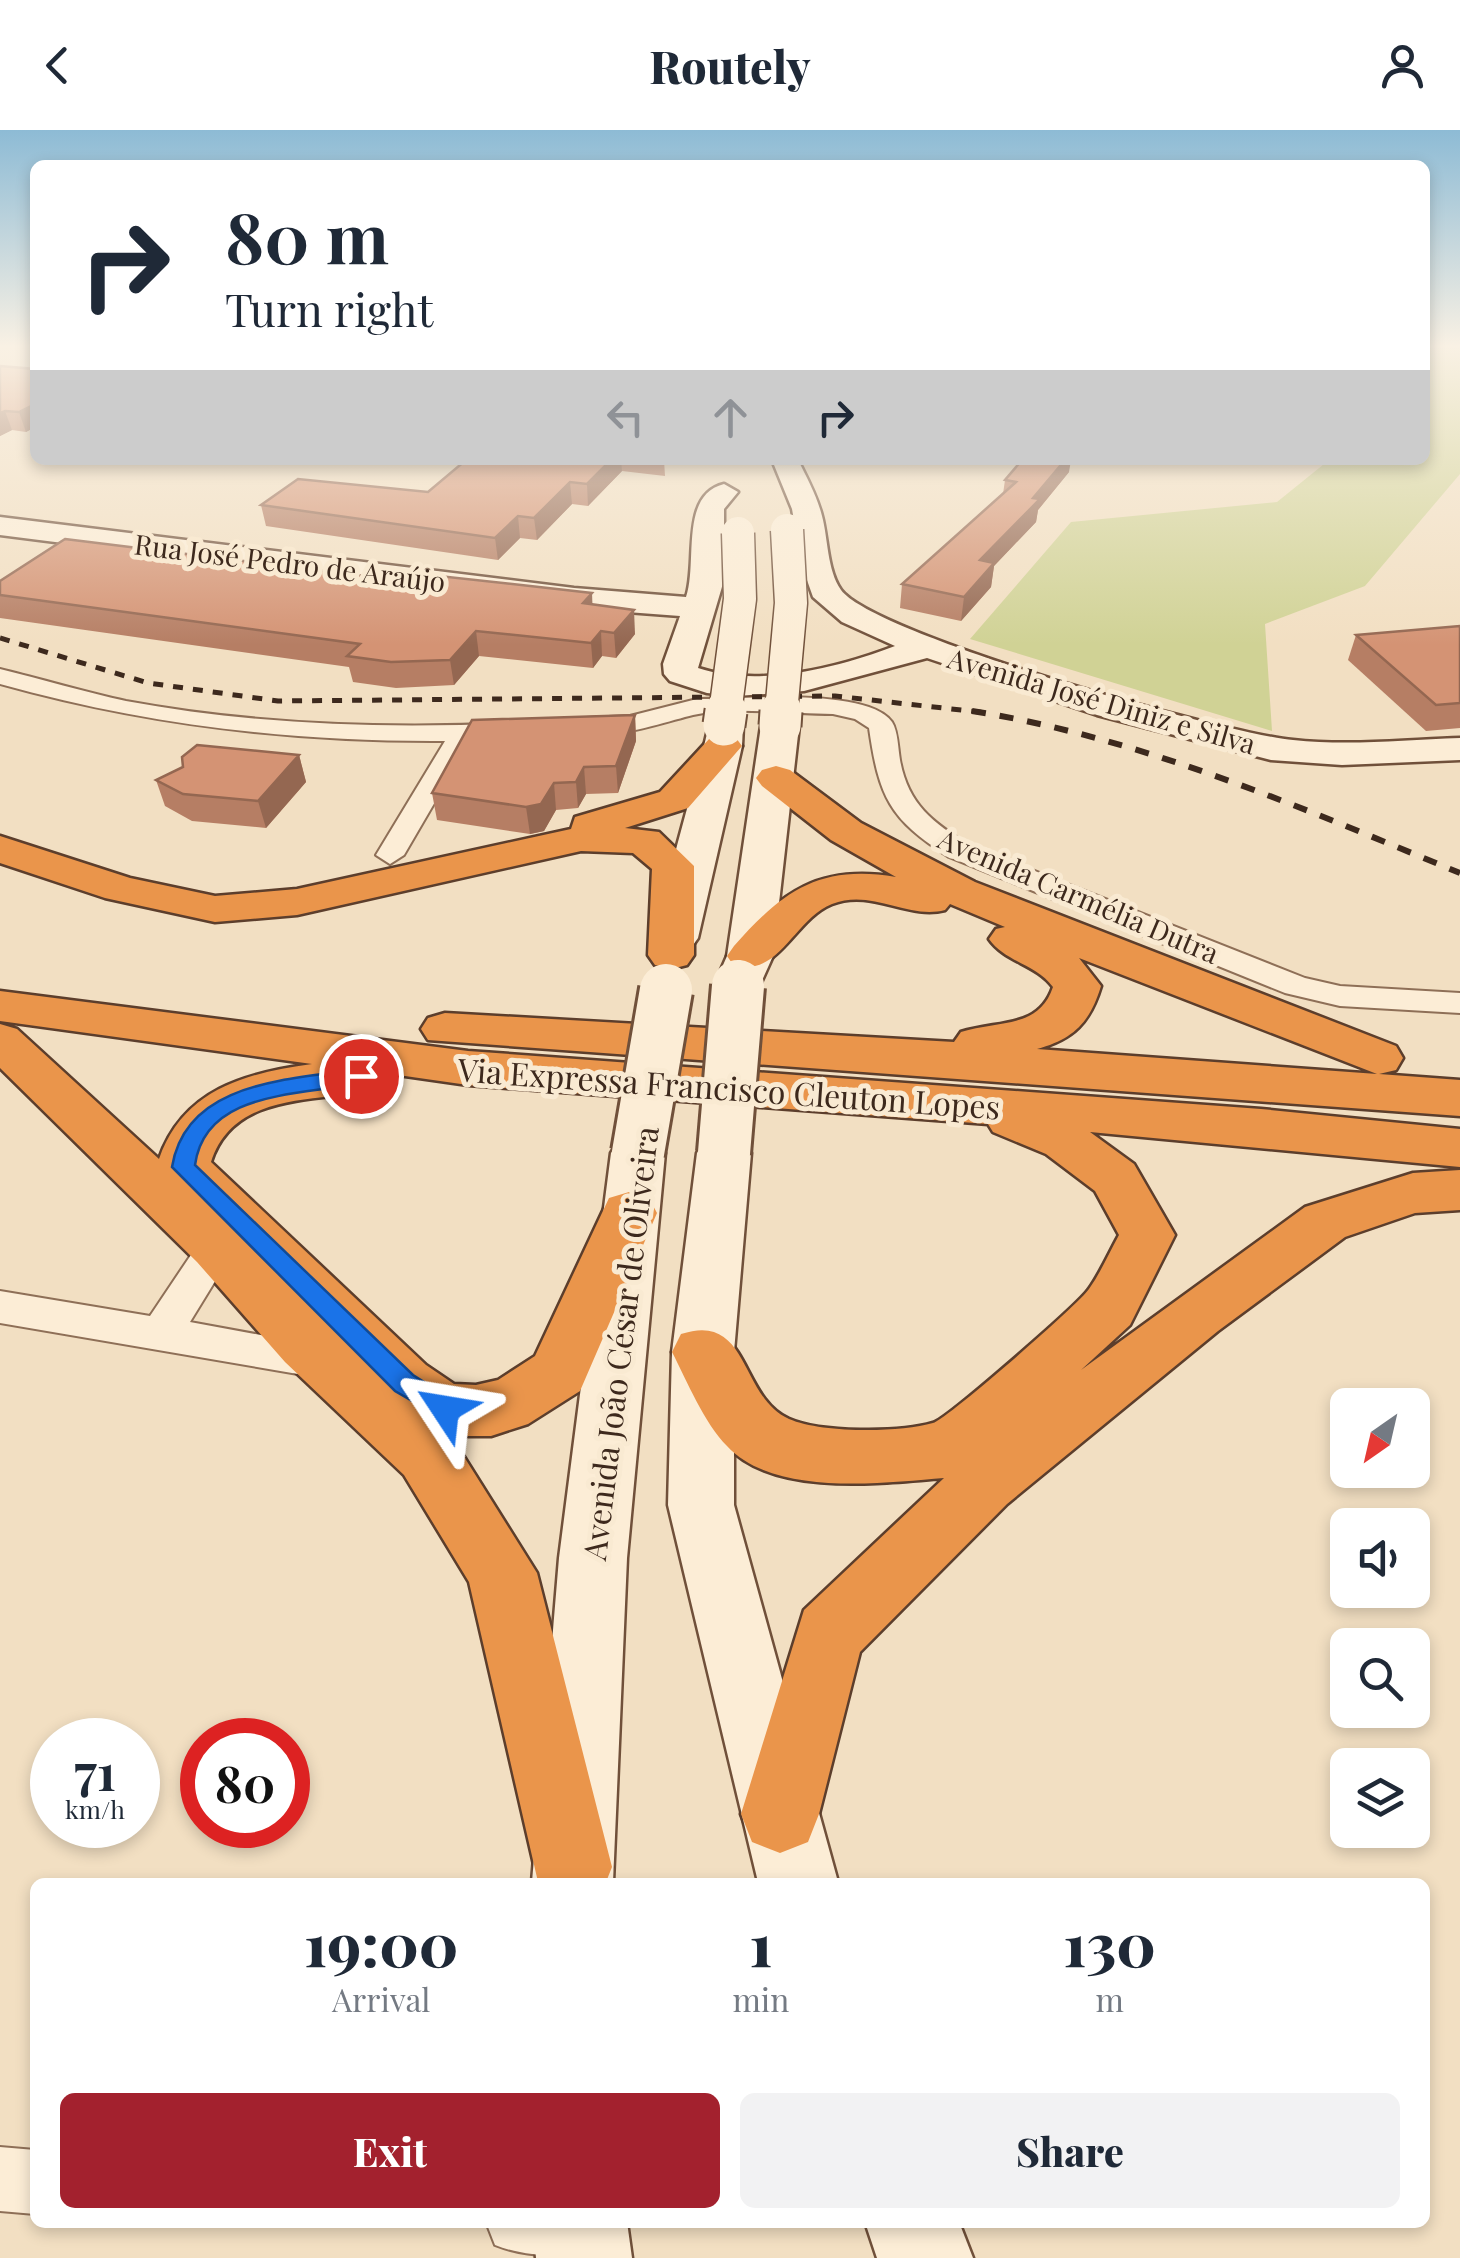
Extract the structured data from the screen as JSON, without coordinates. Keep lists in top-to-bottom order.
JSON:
{
  "streets": {
    "highway": ["Via Expressa Francisco Cleuton Lopes"],
    "main road": ["Rua José Pedro de Araújo", "Avenida José Diniz e Silva", "Avenida João César de Oliveira"],
    "street": ["Avenida Carmélia Dutra"]
  },
  "north": "bottom left",
  "page": {
    "header": "Routely",
    "turn": ["80 m", "Turn right"],
    "speed": "71 km/h",
    "limit": "80",
    "eta": [
      "19:00",
      "Arrival",
      "1",
      "min",
      "130",
      "m"
    ],
    "buttons": ["Exit", "Share"]
  }
}
